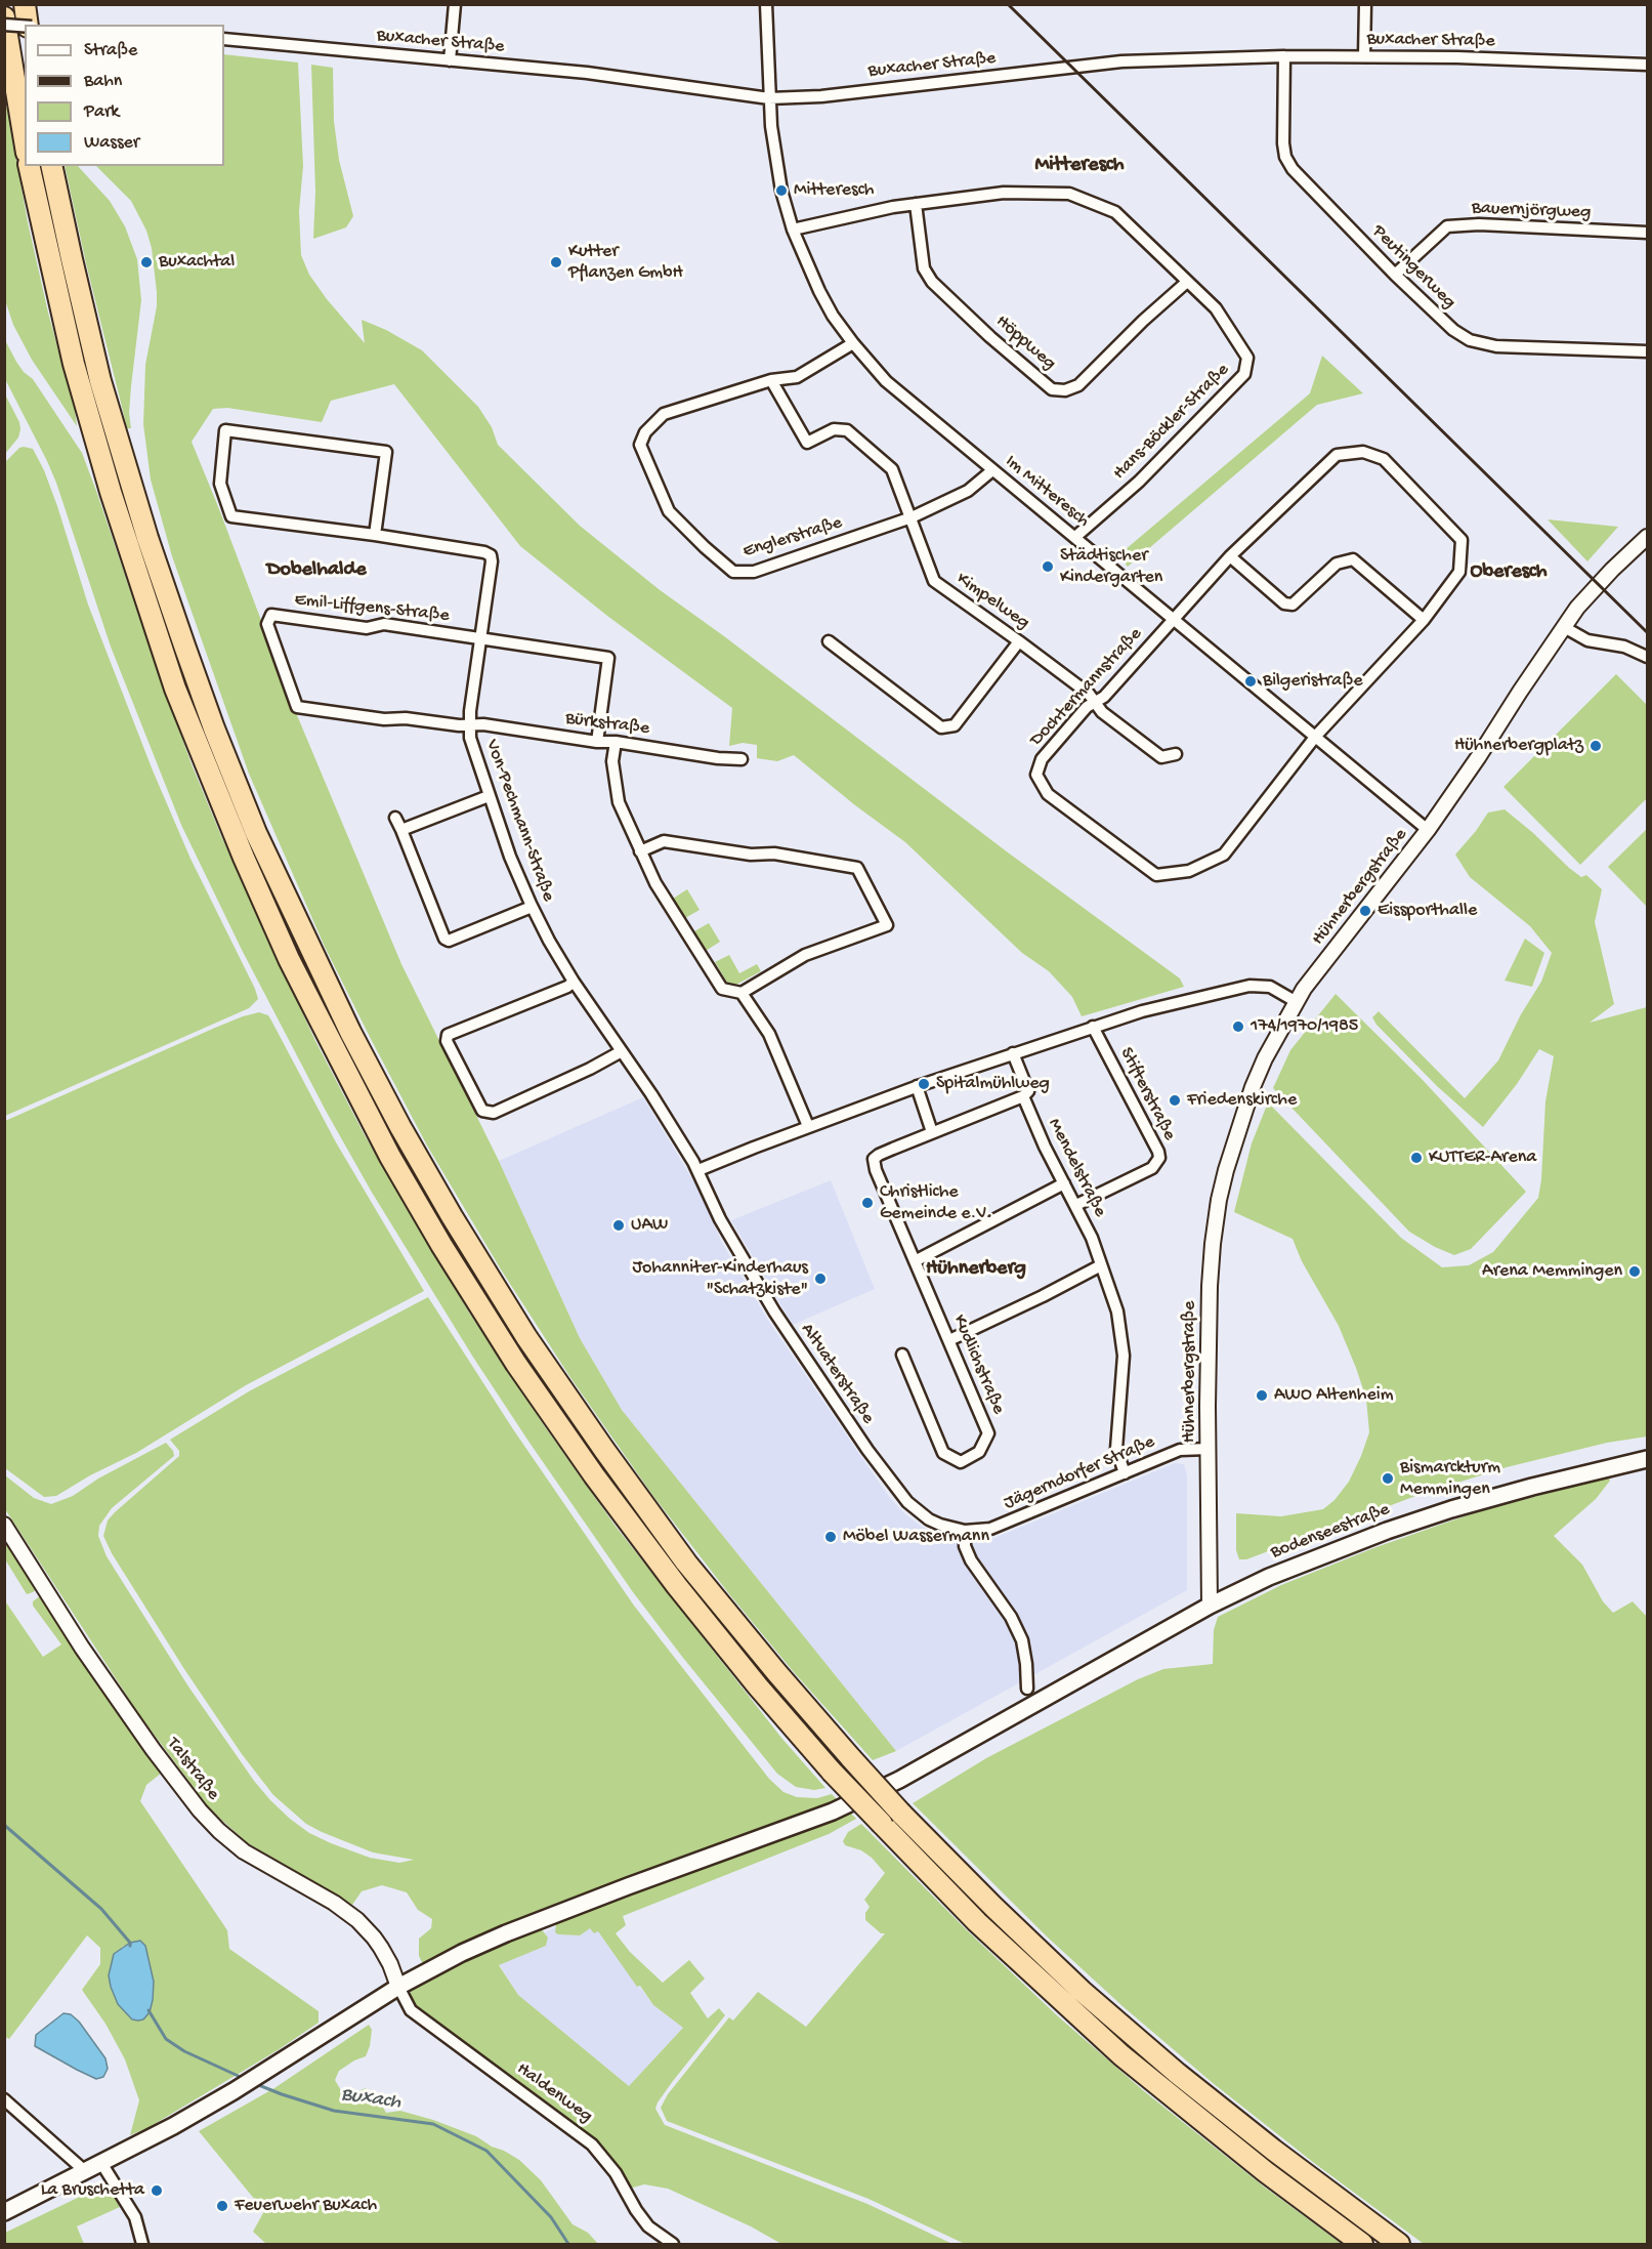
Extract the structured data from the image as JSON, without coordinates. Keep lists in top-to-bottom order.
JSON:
{
  "streets": {
    "main road": ["Bodenseestraße"],
    "street": [
      "Buxacher Straße",
      "Bauernjörgweg",
      "Peutingerweg",
      "Höppweg",
      "Hans-Böckler-Straße",
      "Im Mitteresch",
      "Englerstraße",
      "Kimpelweg",
      "Emil-Liffgens-Straße",
      "Dochtermannstraße",
      "Bürkstraße",
      "Von-Pechmann-Straße",
      "Hühnerbergstraße",
      "Stifterstraße",
      "Mendelstraße",
      "Kudlichstraße",
      "Altvaterstraße",
      "Jägerndorfer Straße",
      "Talstraße",
      "Haldenweg"
    ]
  },
  "crossings": [
    ["Buxacher Straße", "Peutingerweg"],
    ["Buxacher Straße", "Im Mitteresch"],
    ["Bauernjörgweg", "Peutingerweg"],
    ["Höppweg", "Hans-Böckler-Straße"],
    ["Hans-Böckler-Straße", "Im Mitteresch"],
    ["Im Mitteresch", "Englerstraße"],
    ["Im Mitteresch", "Dochtermannstraße"],
    ["Im Mitteresch", "Hühnerbergstraße"],
    ["Englerstraße", "Kimpelweg"],
    ["Kimpelweg", "Dochtermannstraße"],
    ["Emil-Liffgens-Straße", "Bürkstraße"],
    ["Emil-Liffgens-Straße", "Von-Pechmann-Straße"],
    ["Bürkstraße", "Von-Pechmann-Straße"],
    ["Von-Pechmann-Straße", "Altvaterstraße"],
    ["Hühnerbergstraße", "Jägerndorfer Straße"],
    ["Hühnerbergstraße", "Bodenseestraße"],
    ["Stifterstraße", "Mendelstraße"],
    ["Mendelstraße", "Jägerndorfer Straße"],
    ["Altvaterstraße", "Jägerndorfer Straße"],
    ["Bodenseestraße", "Talstraße"],
    ["Bodenseestraße", "Haldenweg"],
    ["Talstraße", "Haldenweg"]
  ],
  "districts": [
    "Mitteresch",
    "Dobelhalde",
    "Oberesch",
    "Hühnerberg"
  ],
  "water": ["Buxach"],
  "places": [
    "Mitteresch",
    "Buxachtal",
    "Kutter Pflanzen GmbH",
    "Städtischer Kindergarten",
    "Bilgeristraße",
    "Hühnerbergplatz",
    "Eissporthalle",
    "174/1970/1985",
    "Spitalmühlweg",
    "Friedenskirche",
    "KUTTER-Arena",
    "Christliche Gemeinde e.V.",
    "UAW",
    "Arena Memmingen",
    "Johanniter-Kinderhaus \"Schatzkiste\"",
    "AWO Altenheim",
    "Bismarckturm Memmingen",
    "Möbel Wassermann",
    "La Bruschetta",
    "Feuerwehr Buxach"
  ],
  "legend": [
    "Straße",
    "Bahn",
    "Park",
    "Wasser"
  ]
}
